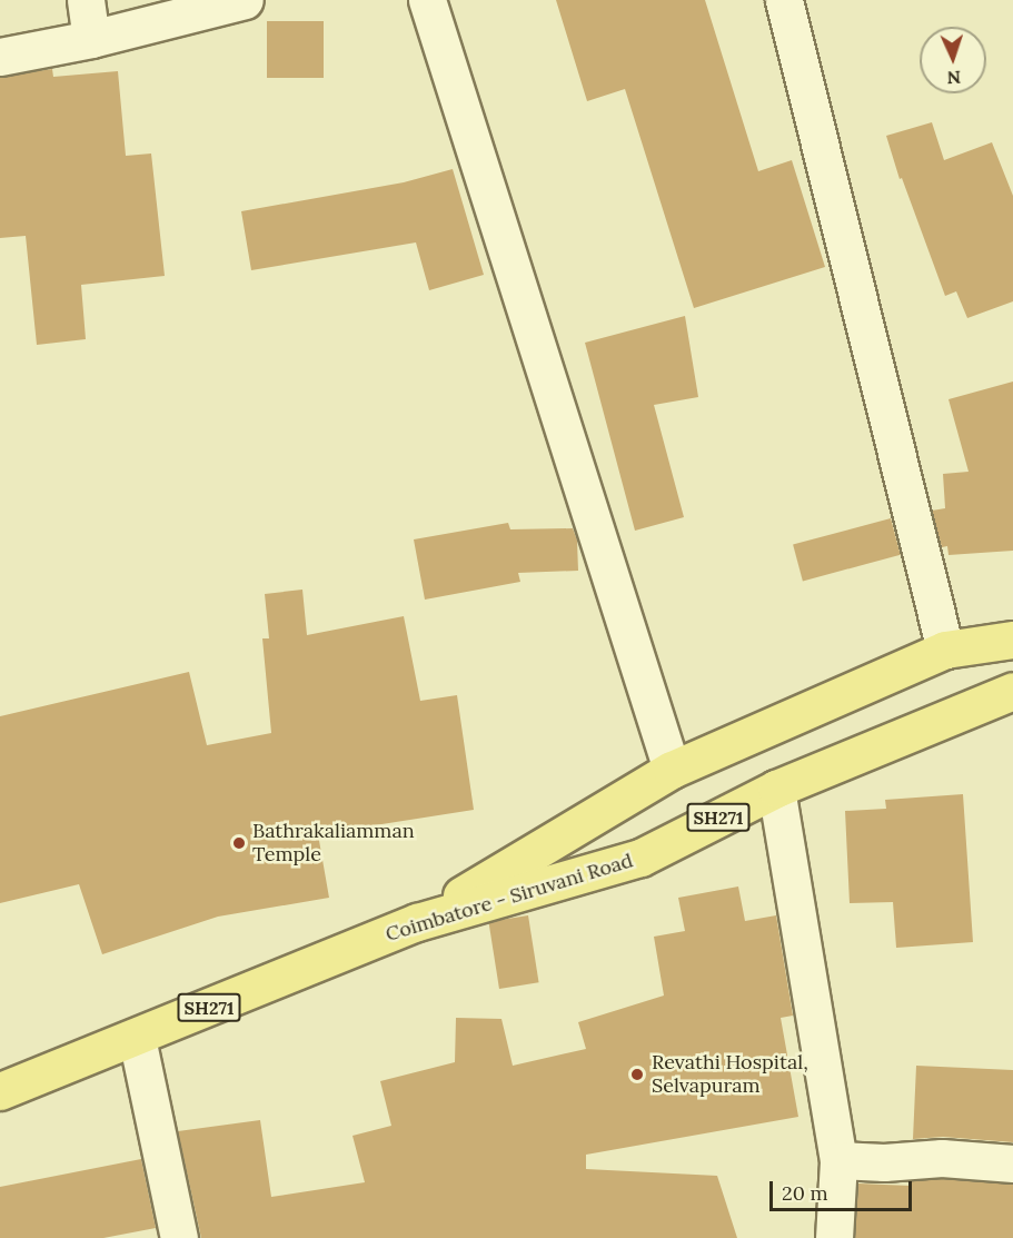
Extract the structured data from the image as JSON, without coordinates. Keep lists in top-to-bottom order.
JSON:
{
  "streets": {
    "main road": ["SH271", "Coimbatore - Siruvani Road"]
  },
  "places": ["Bathrakaliamman Temple", "Revathi Hospital, Selvapuram"],
  "scale_bar": "20 m",
  "north": "bottom"
}
